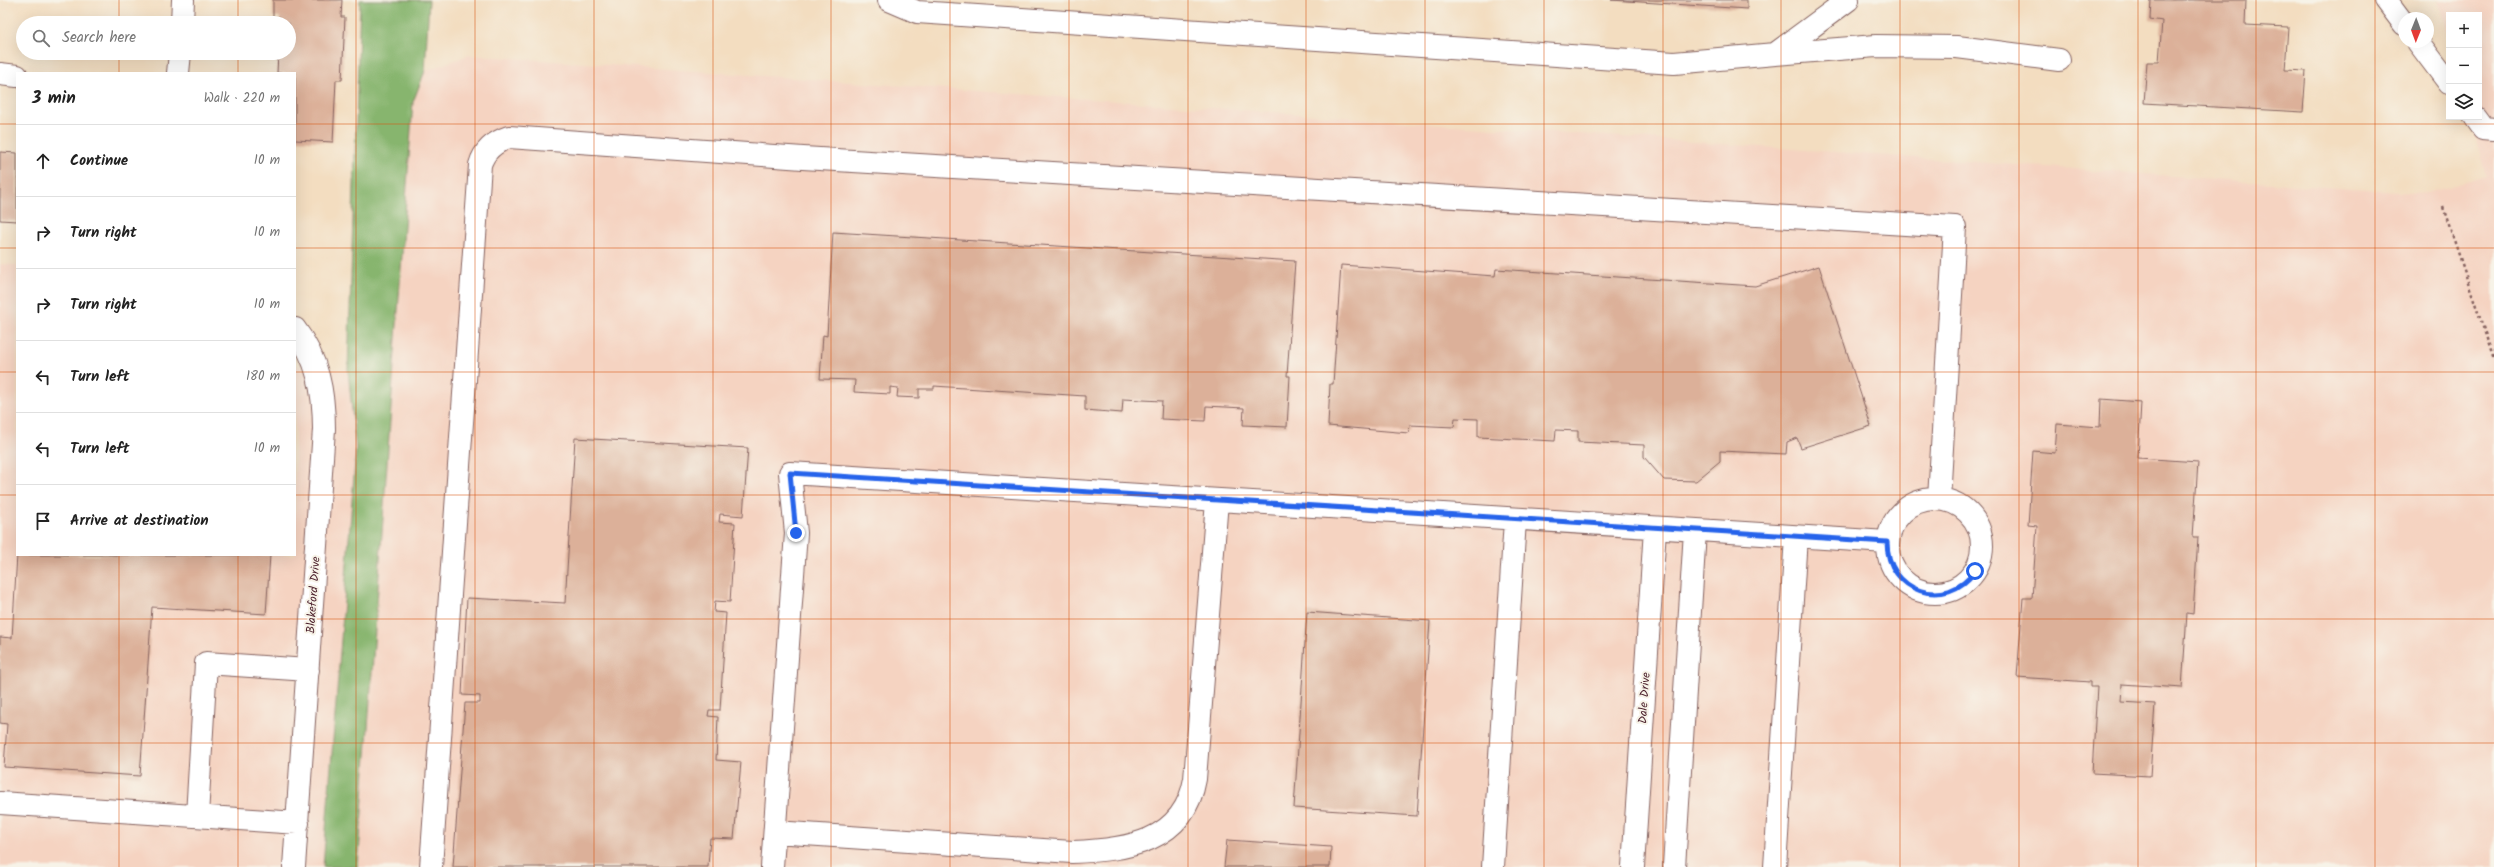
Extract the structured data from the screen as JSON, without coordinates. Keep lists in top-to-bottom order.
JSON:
{
  "streets": {
    "street": ["Blakeford Drive", "Dale Drive"]
  },
  "north": "bottom",
  "page": {
    "map_buttons": ["+", "−"],
    "search": "Search here",
    "heading": ["3 min", "Walk · 220 m"],
    "list": [
      ["Continue", "10 m"],
      ["Turn right", "10 m"],
      ["Turn right", "10 m"],
      ["Turn left", "180 m"],
      ["Turn left", "10 m"],
      "Arrive at destination"
    ]
  }
}
